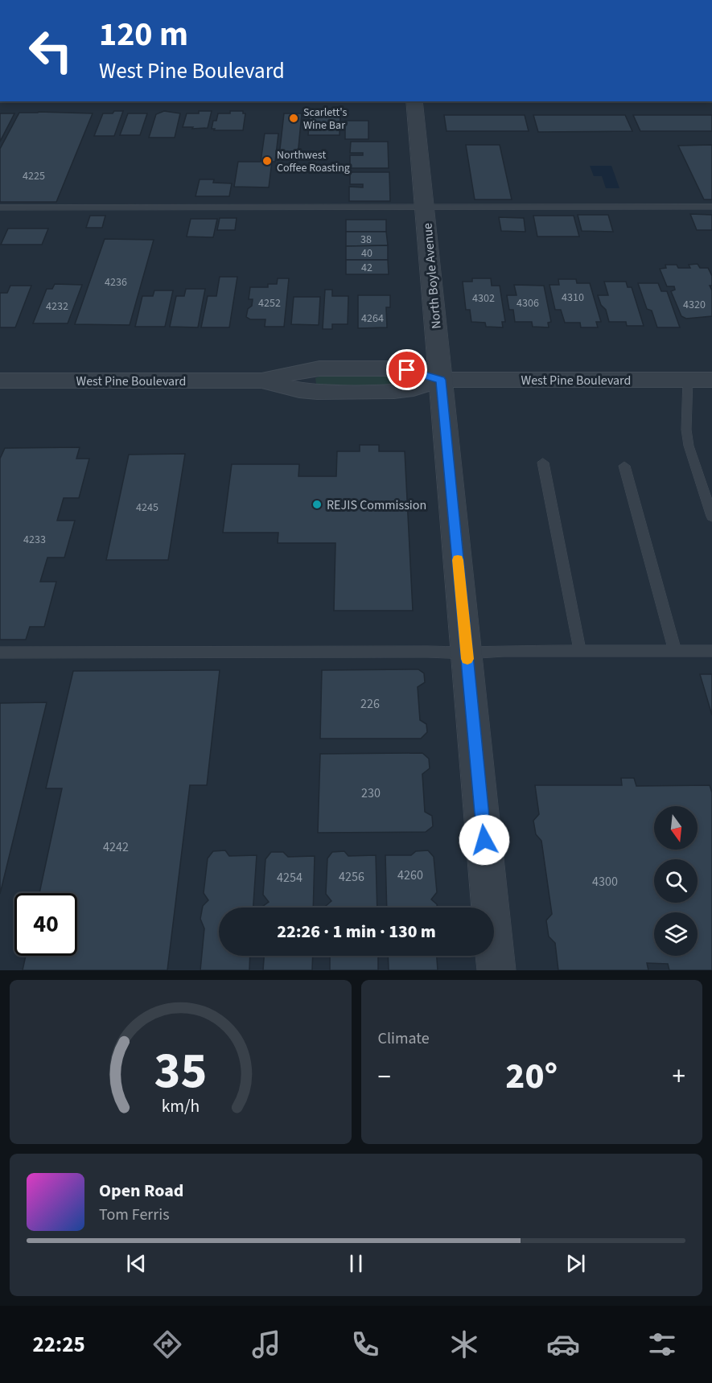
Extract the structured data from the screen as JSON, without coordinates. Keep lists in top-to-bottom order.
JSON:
{
  "streets": {
    "street": ["North Boyle Avenue", "West Pine Boulevard"]
  },
  "crossings": [
    ["North Boyle Avenue", "West Pine Boulevard"]
  ],
  "places": ["Scarlett's Wine Bar", "Northwest Coffee Roasting", "REJIS Commission"],
  "house_numbers": [
    "4225",
    "38",
    "40",
    "42",
    "4236",
    "4310",
    "4302",
    "4252",
    "4306",
    "4320",
    "4232",
    "4264",
    "4245",
    "4233",
    "226",
    "230",
    "4242",
    "4260",
    "4256",
    "4254",
    "4300"
  ],
  "north": "bottom",
  "page": {
    "turn": ["120 m", "West Pine Boulevard"],
    "limit": "40",
    "trip": "22:26 · 1 min · 130 m",
    "tile": "Climate",
    "heat": ["−", "20°", "+"],
    "song": ["Open Road", "Tom Ferris"],
    "tabs": "22:25",
    "gauge": ["35", "km/h"]
  }
}
